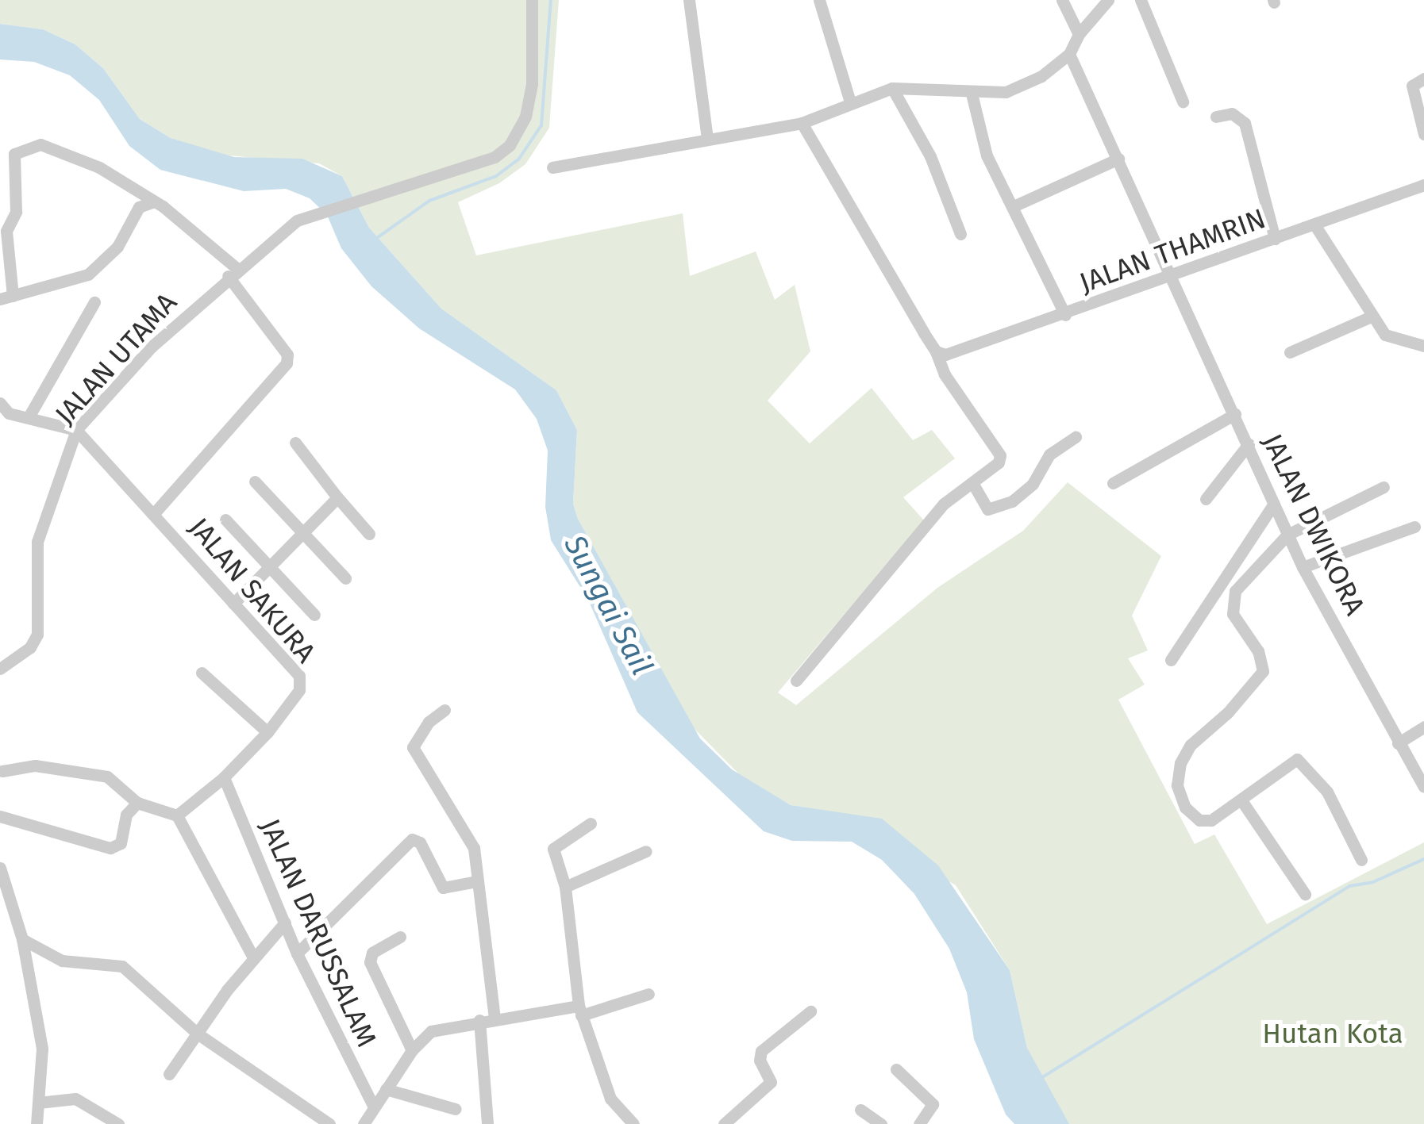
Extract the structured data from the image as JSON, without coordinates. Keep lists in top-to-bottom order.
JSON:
{
  "streets": {
    "street": [
      "JALAN THAMRIN",
      "JALAN UTAMA",
      "JALAN DWIKORA",
      "JALAN SAKURA",
      "JALAN DARUSSALAM"
    ]
  },
  "crossings": [
    ["JALAN THAMRIN", "JALAN DWIKORA"],
    ["JALAN UTAMA", "JALAN SAKURA"],
    ["JALAN SAKURA", "JALAN DARUSSALAM"]
  ],
  "water": ["Sungai Sail"],
  "parks": ["Hutan Kota"]
}
